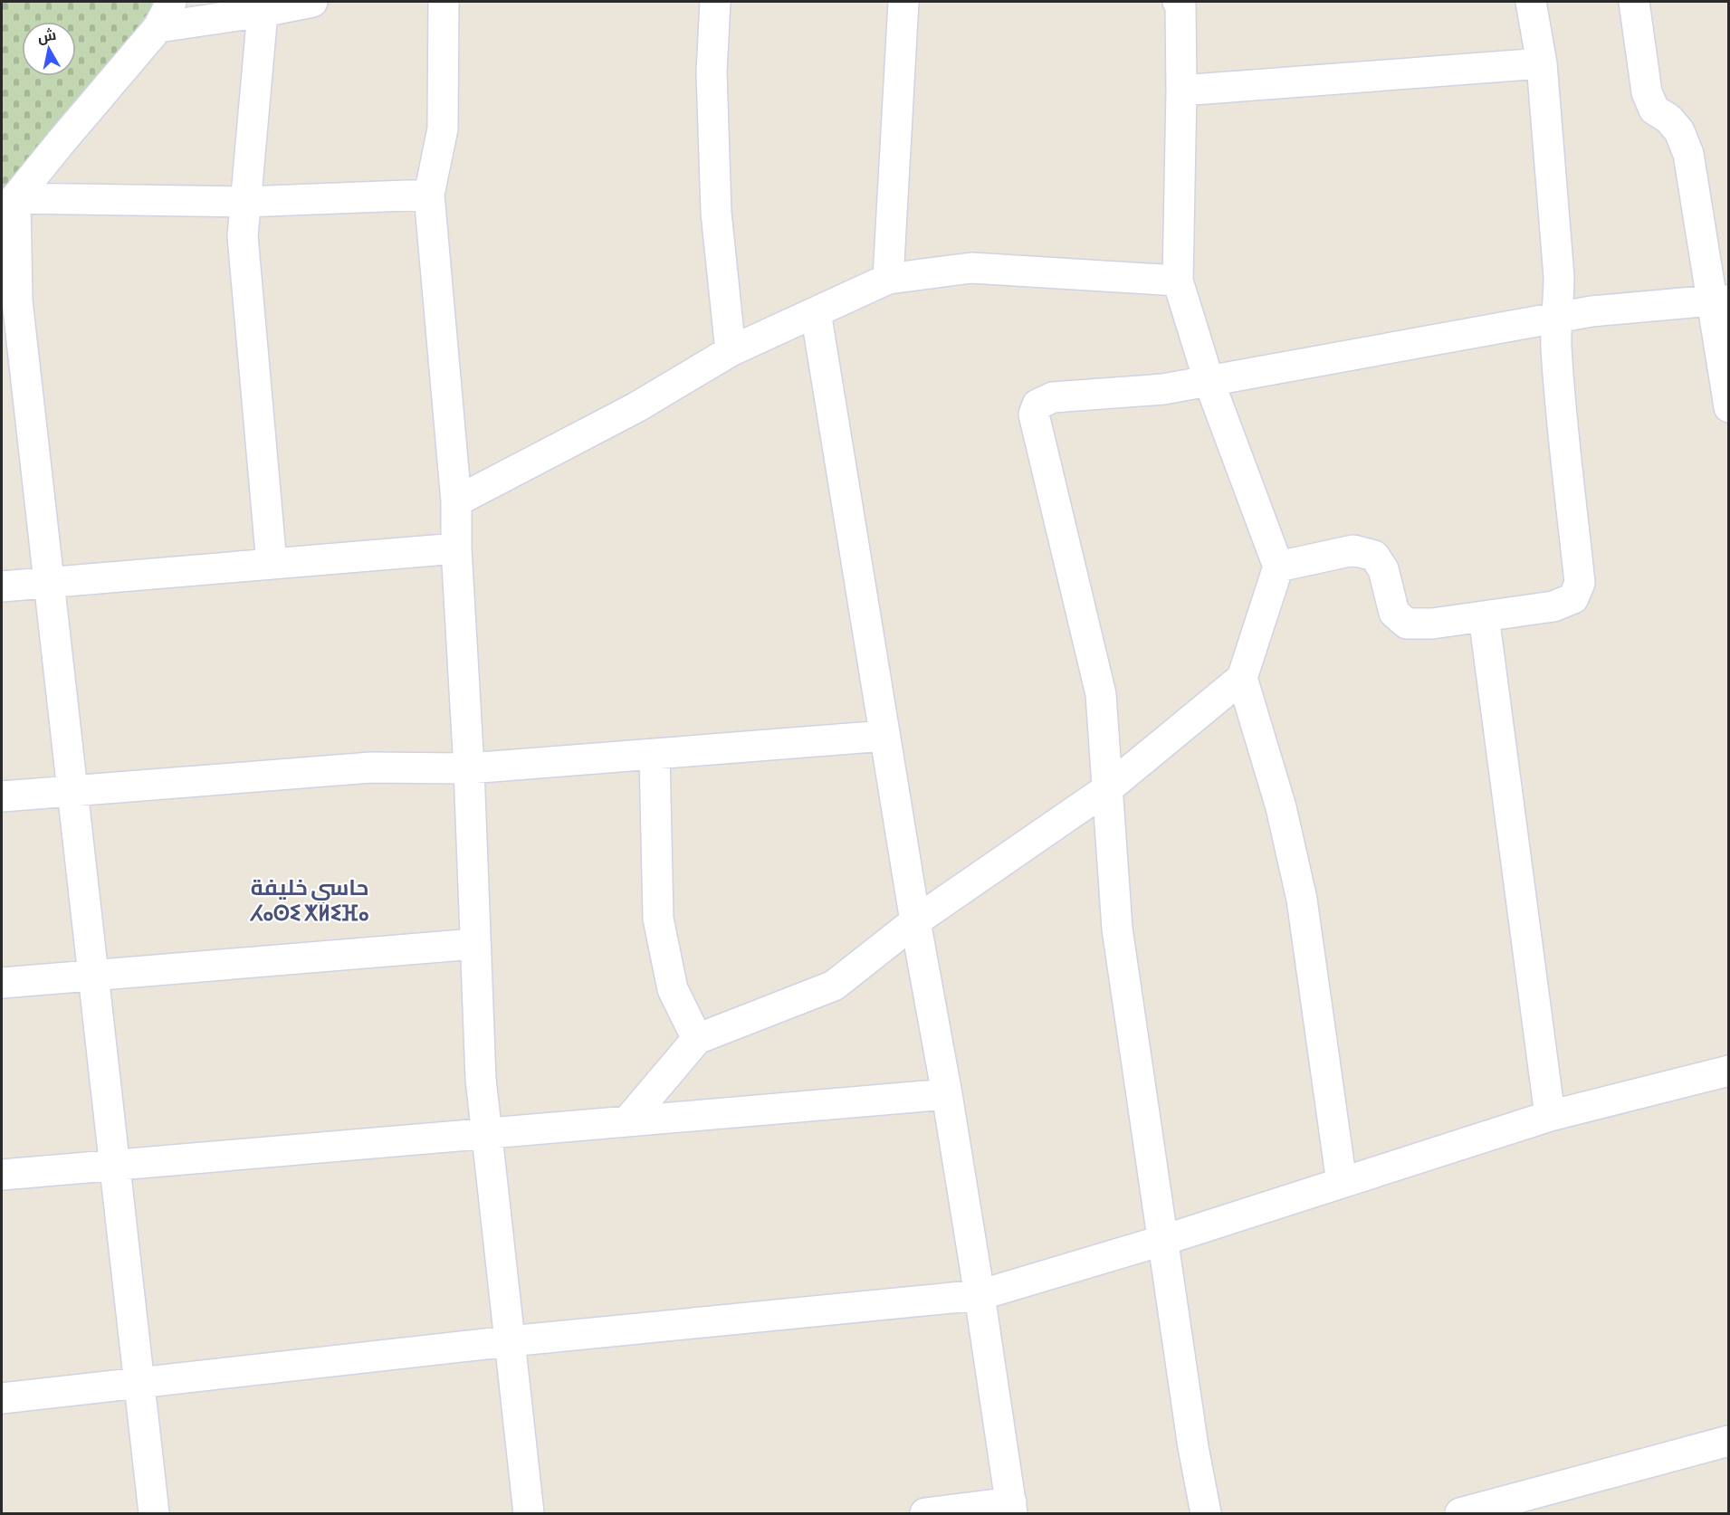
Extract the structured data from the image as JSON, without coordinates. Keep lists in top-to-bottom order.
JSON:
{
  "districts": ["حاسي خليفة ⵃⴰⵙⵉ ⵅⵍⵉⴼⴰ"],
  "north": "top"
}
